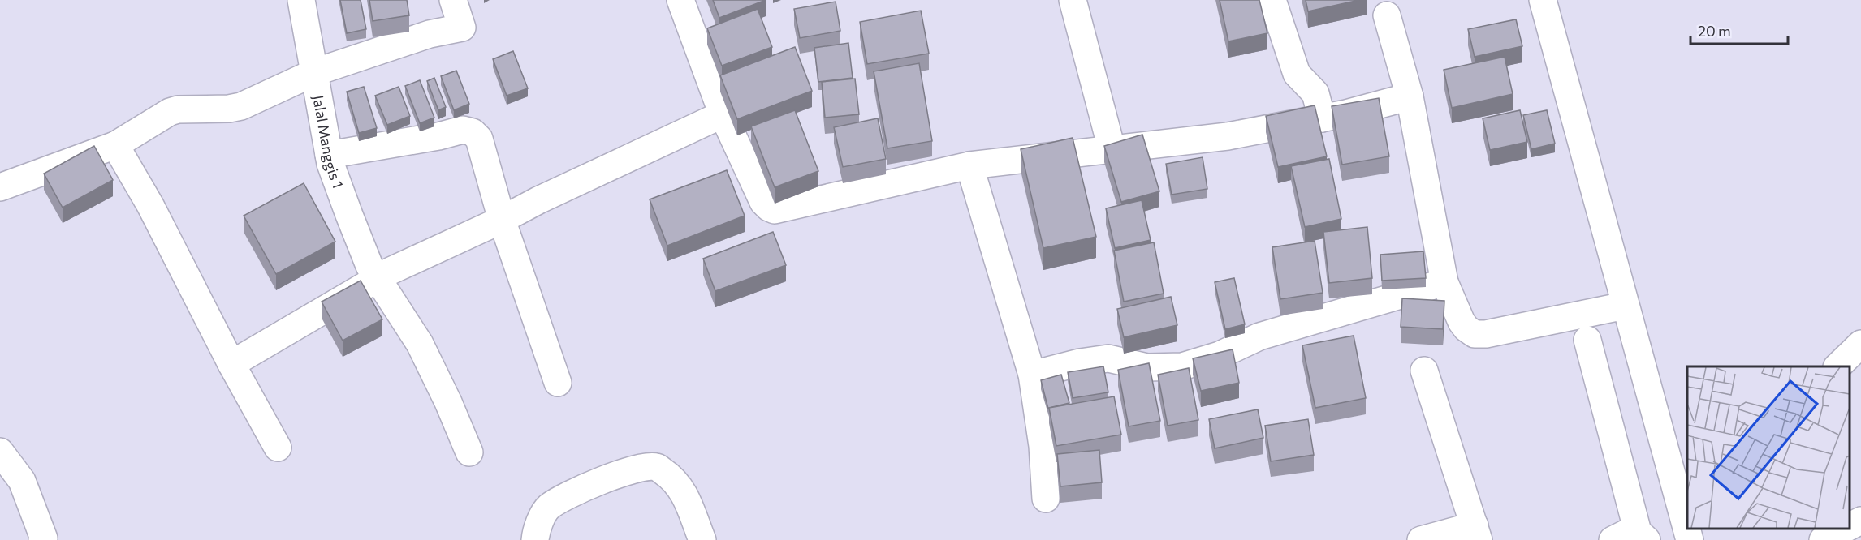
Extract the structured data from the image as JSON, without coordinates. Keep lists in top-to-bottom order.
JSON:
{
  "streets": {
    "street": ["Jalal Manggis 1"]
  },
  "scale_bar": "20 m"
}
